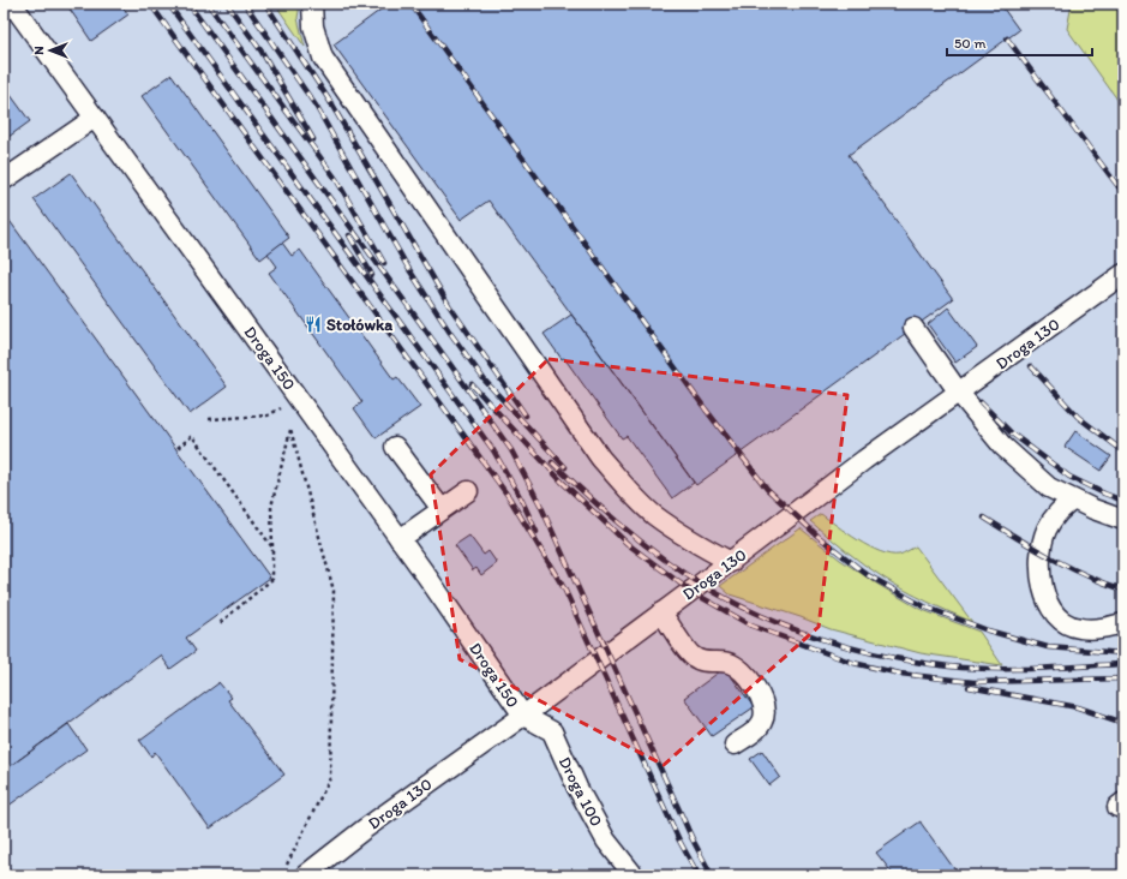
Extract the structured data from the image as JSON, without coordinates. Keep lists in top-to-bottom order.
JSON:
{
  "streets": {
    "lane": ["Droga 130", "Droga 150", "Droga 100"]
  },
  "crossings": [
    ["Droga 130", "Droga 150"],
    ["Droga 130", "Droga 100"],
    ["Droga 150", "Droga 100"]
  ],
  "places": {
    "restaurant": ["Stołówka"]
  },
  "scale_bar": "50 m",
  "north": "left"
}
